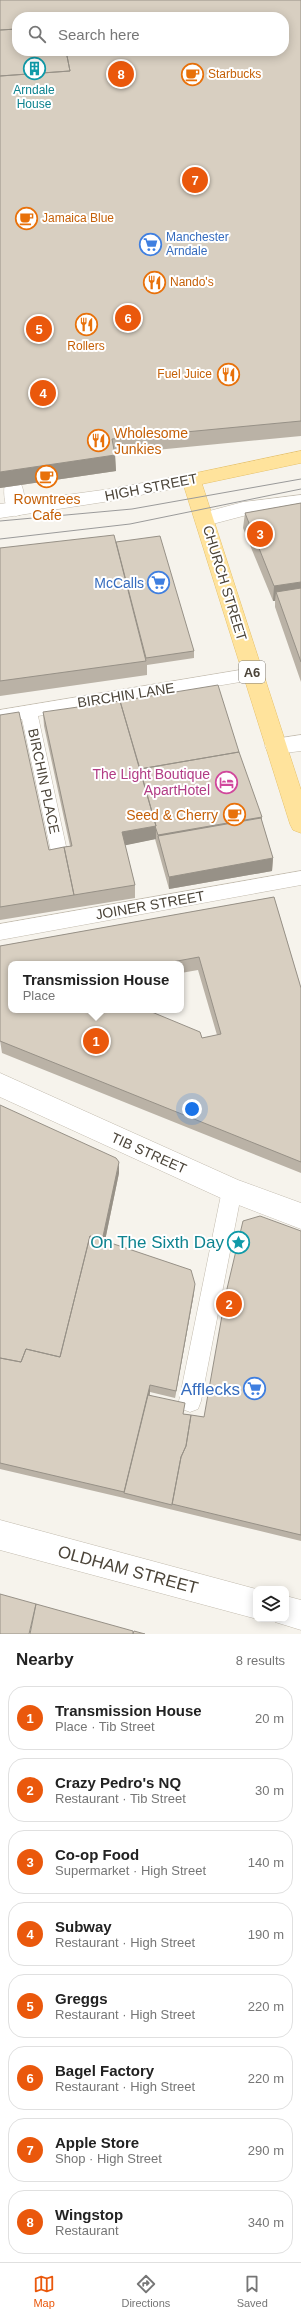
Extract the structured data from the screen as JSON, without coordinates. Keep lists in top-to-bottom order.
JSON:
{
  "streets": {
    "main road": ["HIGH STREET", "CHURCH STREET", "A6"],
    "street": ["TIB STREET", "OLDHAM STREET"],
    "lane": ["BIRCHIN LANE", "BIRCHIN PLACE", "JOINER STREET"]
  },
  "crossings": [
    ["HIGH STREET", "CHURCH STREET"],
    ["CHURCH STREET", "BIRCHIN LANE"],
    ["BIRCHIN LANE", "BIRCHIN PLACE"]
  ],
  "places": {
    "building": ["Arndale House"],
    "cafe": [
      "Starbucks",
      "Jamaica Blue",
      "Rowntrees Cafe",
      "Seed & Cherry"
    ],
    "supermarket": ["Manchester Arndale", "McCalls", "Afflecks"],
    "restaurant": [
      "Nando's",
      "Rollers",
      "Fuel Juice",
      "Wholesome Junkies"
    ],
    "hotel": ["The Light Boutique ApartHotel"],
    "place": ["On The Sixth Day"]
  },
  "page": {
    "search": "Search here",
    "pins": [
      "8",
      "7",
      "6",
      "5",
      "4",
      "3",
      "1",
      "2"
    ],
    "popup": ["Transmission House", "Place"],
    "heading": ["Nearby", "8 results"],
    "list": [
      {
        "mark": "1",
        "name": "Transmission House",
        "note": "Place · Tib Street",
        "value": "20 m"
      },
      {
        "mark": "2",
        "name": "Crazy Pedro's NQ",
        "note": "Restaurant · Tib Street",
        "value": "30 m"
      },
      {
        "mark": "3",
        "name": "Co-op Food",
        "note": "Supermarket · High Street",
        "value": "140 m"
      },
      {
        "mark": "4",
        "name": "Subway",
        "note": "Restaurant · High Street",
        "value": "190 m"
      },
      {
        "mark": "5",
        "name": "Greggs",
        "note": "Restaurant · High Street",
        "value": "220 m"
      },
      {
        "mark": "6",
        "name": "Bagel Factory",
        "note": "Restaurant · High Street",
        "value": "220 m"
      },
      {
        "mark": "7",
        "name": "Apple Store",
        "note": "Shop · High Street",
        "value": "290 m"
      },
      {
        "mark": "8",
        "name": "Wingstop",
        "note": "Restaurant",
        "value": "340 m"
      }
    ],
    "nav": ["Map", "Directions", "Saved"]
  }
}
